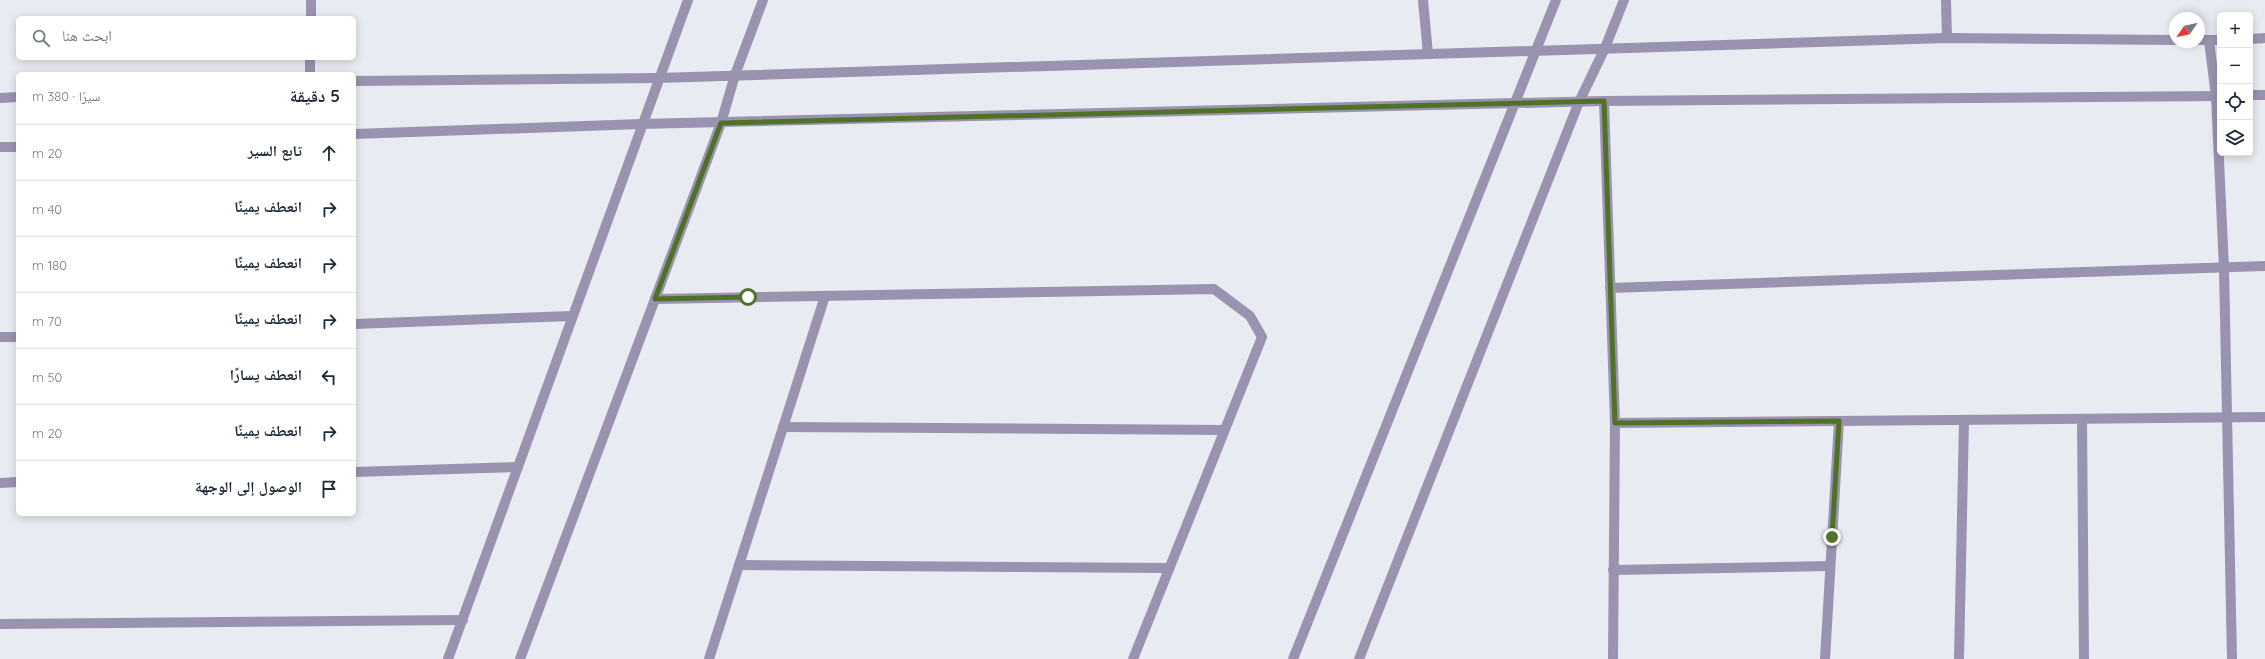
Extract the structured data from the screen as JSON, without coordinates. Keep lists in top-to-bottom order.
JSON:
{
  "north": "bottom left",
  "page": {
    "map_buttons": ["+", "−"],
    "search": "ابحث هنا",
    "heading": ["5 دقيقة", "سيرًا · 380 m"],
    "list": [
      ["تابع السير", "20 m"],
      ["انعطف يمينًا", "40 m"],
      ["انعطف يمينًا", "180 m"],
      ["انعطف يمينًا", "70 m"],
      ["انعطف يسارًا", "50 m"],
      ["انعطف يمينًا", "20 m"],
      "الوصول إلى الوجهة"
    ]
  }
}
